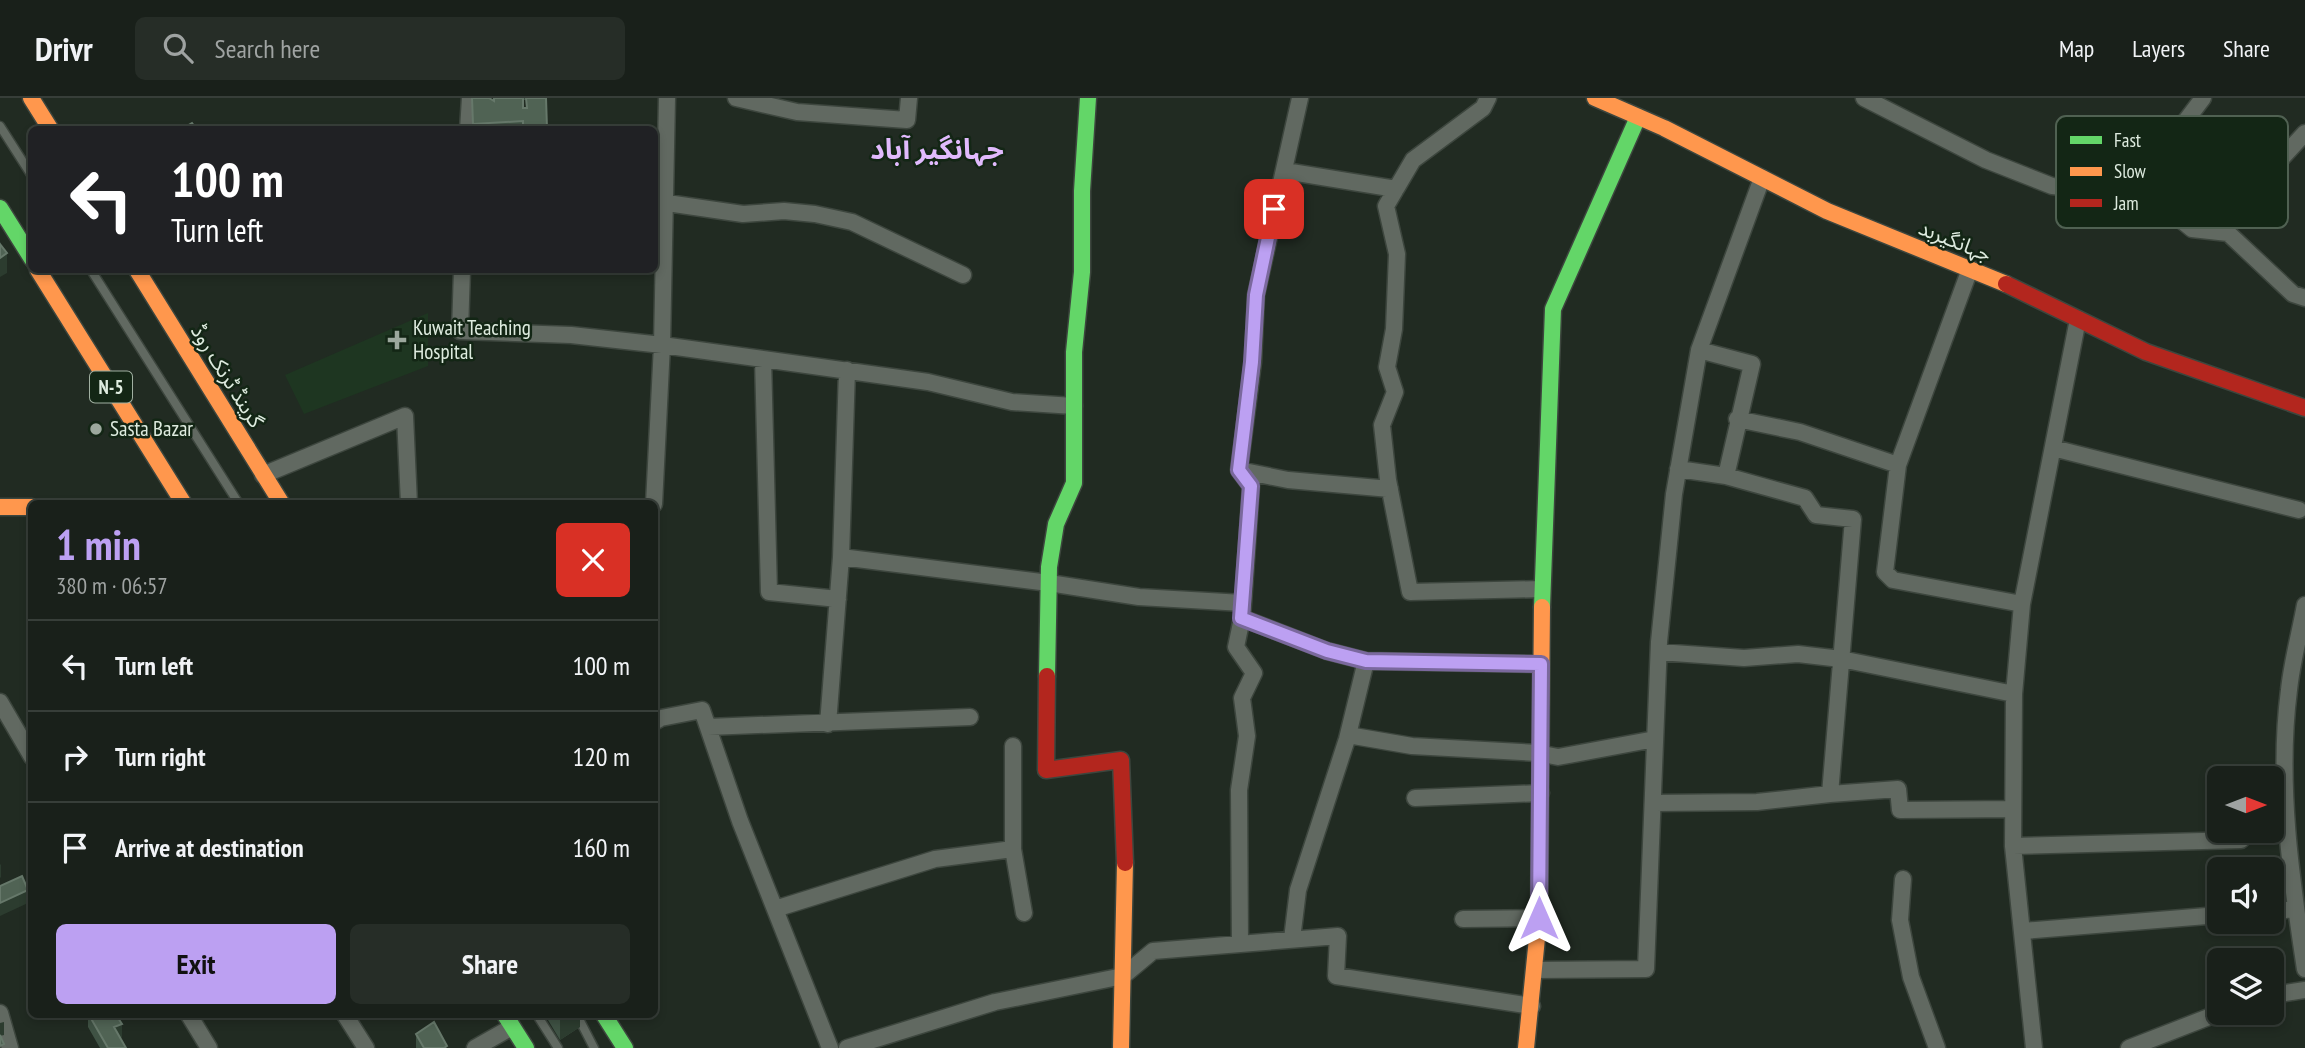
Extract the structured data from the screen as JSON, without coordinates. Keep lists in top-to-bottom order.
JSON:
{
  "streets": {
    "main road": ["جہانگیربد", "گرینڈ ٹرنک روڈ", "N-5"]
  },
  "districts": ["جہانگیر آباد"],
  "places": {
    "health": ["Kuwait Teaching Hospital"],
    "other": ["Sasta Bazar"]
  },
  "legend": ["Fast", "Slow", "Jam"],
  "north": "right",
  "page": {
    "header": "Drivr",
    "search": "Search here",
    "nav": ["Map", "Layers", "Share"],
    "turn": ["100 m", "Turn left"],
    "heading": ["1 min", "380 m · 06:57"],
    "list": [
      {
        "name": "Turn left",
        "value": "100 m"
      },
      {
        "name": "Turn right",
        "value": "120 m"
      },
      {
        "name": "Arrive at destination",
        "value": "160 m"
      }
    ],
    "buttons": ["Exit", "Share"]
  }
}
